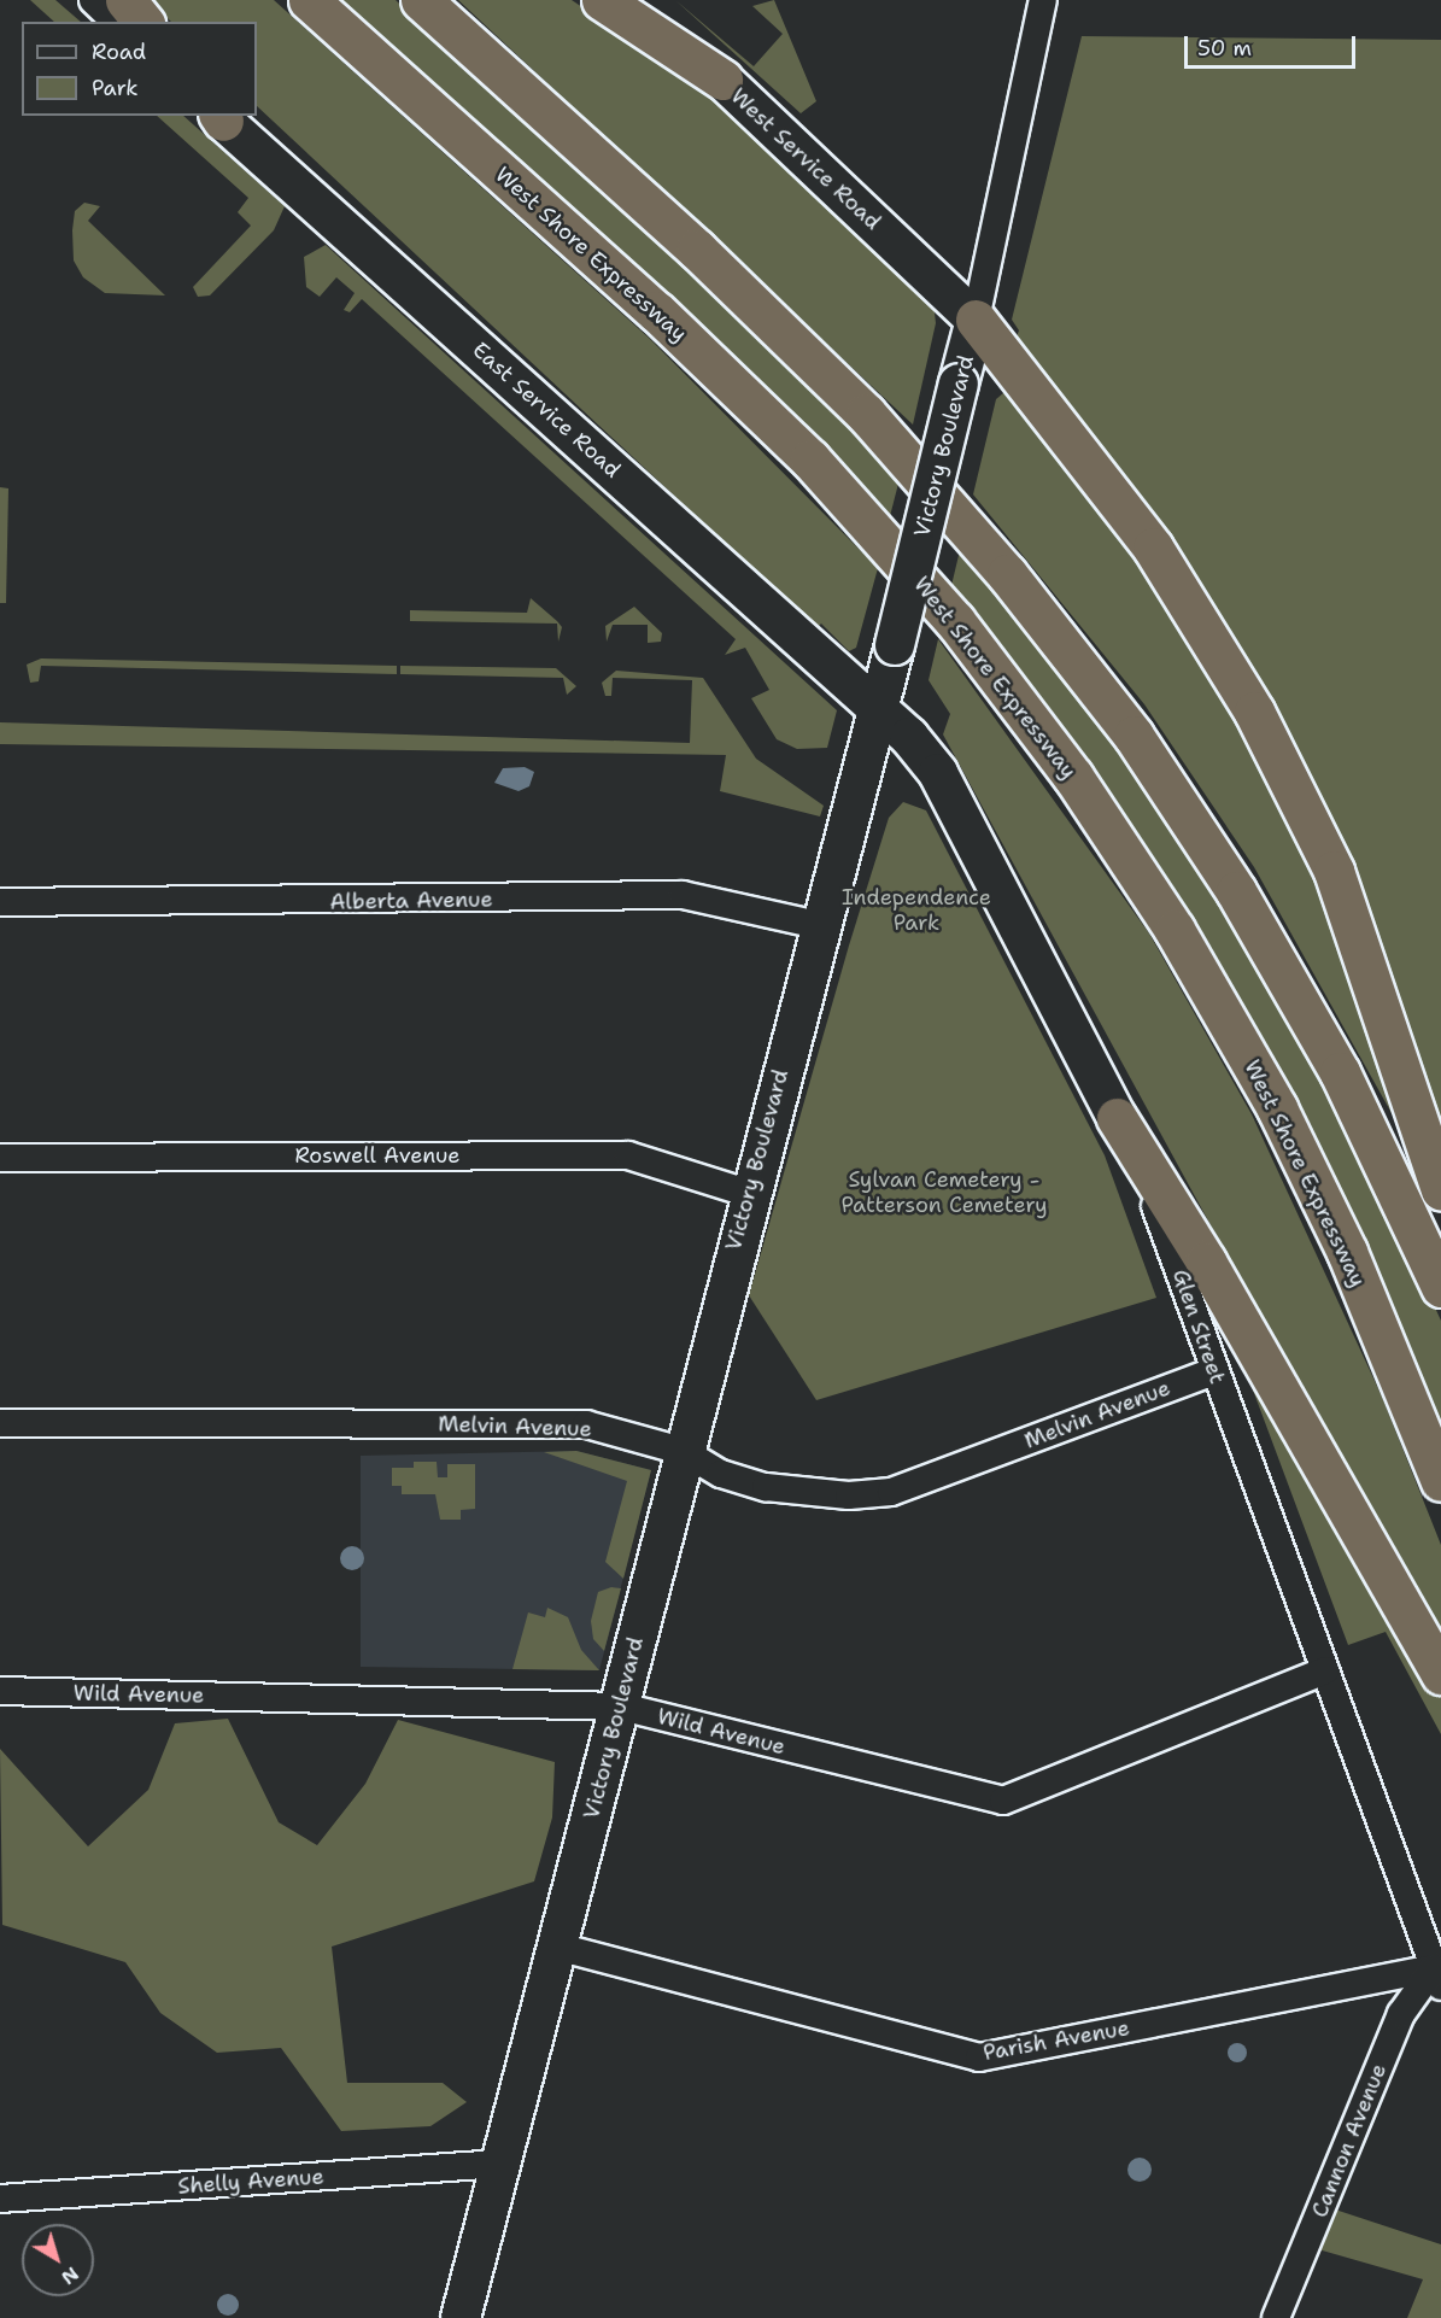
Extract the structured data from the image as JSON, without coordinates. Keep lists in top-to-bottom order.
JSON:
{
  "streets": {
    "highway": ["West Shore Expressway"],
    "main road": [
      "West Service Road",
      "East Service Road",
      "Victory Boulevard",
      "Glen Street"
    ],
    "street": [
      "Alberta Avenue",
      "Roswell Avenue",
      "Melvin Avenue",
      "Wild Avenue",
      "Parish Avenue",
      "Cannon Avenue",
      "Shelly Avenue"
    ]
  },
  "crossings": [
    ["West Service Road", "Victory Boulevard"],
    ["East Service Road", "Victory Boulevard"],
    ["East Service Road", "Glen Street"],
    ["Victory Boulevard", "Alberta Avenue"],
    ["Victory Boulevard", "Roswell Avenue"],
    ["Victory Boulevard", "Glen Street"],
    ["Victory Boulevard", "Melvin Avenue"],
    ["Victory Boulevard", "Wild Avenue"],
    ["Victory Boulevard", "Parish Avenue"],
    ["Victory Boulevard", "Shelly Avenue"],
    ["Glen Street", "Melvin Avenue"],
    ["Glen Street", "Wild Avenue"],
    ["Glen Street", "Parish Avenue"],
    ["Glen Street", "Cannon Avenue"],
    ["Parish Avenue", "Cannon Avenue"]
  ],
  "parks": ["Independence Park", "Sylvan Cemetery - Patterson Cemetery"],
  "legend": ["Road", "Park"],
  "scale_bar": "50 m",
  "north": "bottom right"
}
